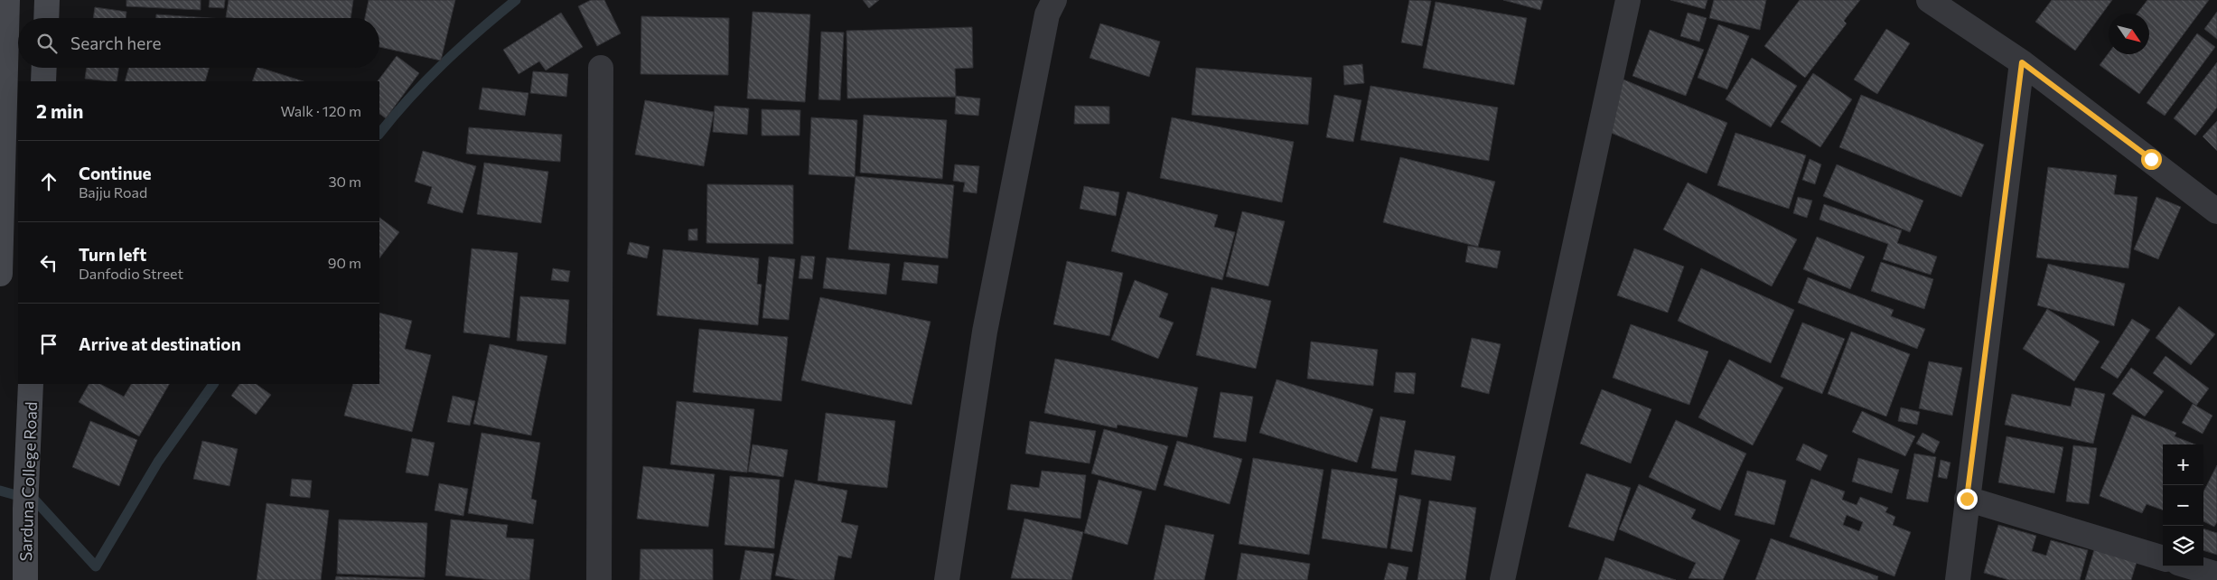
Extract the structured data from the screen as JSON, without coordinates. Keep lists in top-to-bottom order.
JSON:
{
  "streets": {
    "street": ["Sarduna College Road"]
  },
  "north": "bottom right",
  "page": {
    "search": "Search here",
    "heading": ["2 min", "Walk · 120 m"],
    "list": [
      ["Continue", "Bajju Road", "30 m"],
      ["Turn left", "Danfodio Street", "90 m"],
      "Arrive at destination"
    ],
    "map_buttons": ["+", "−"]
  }
}
